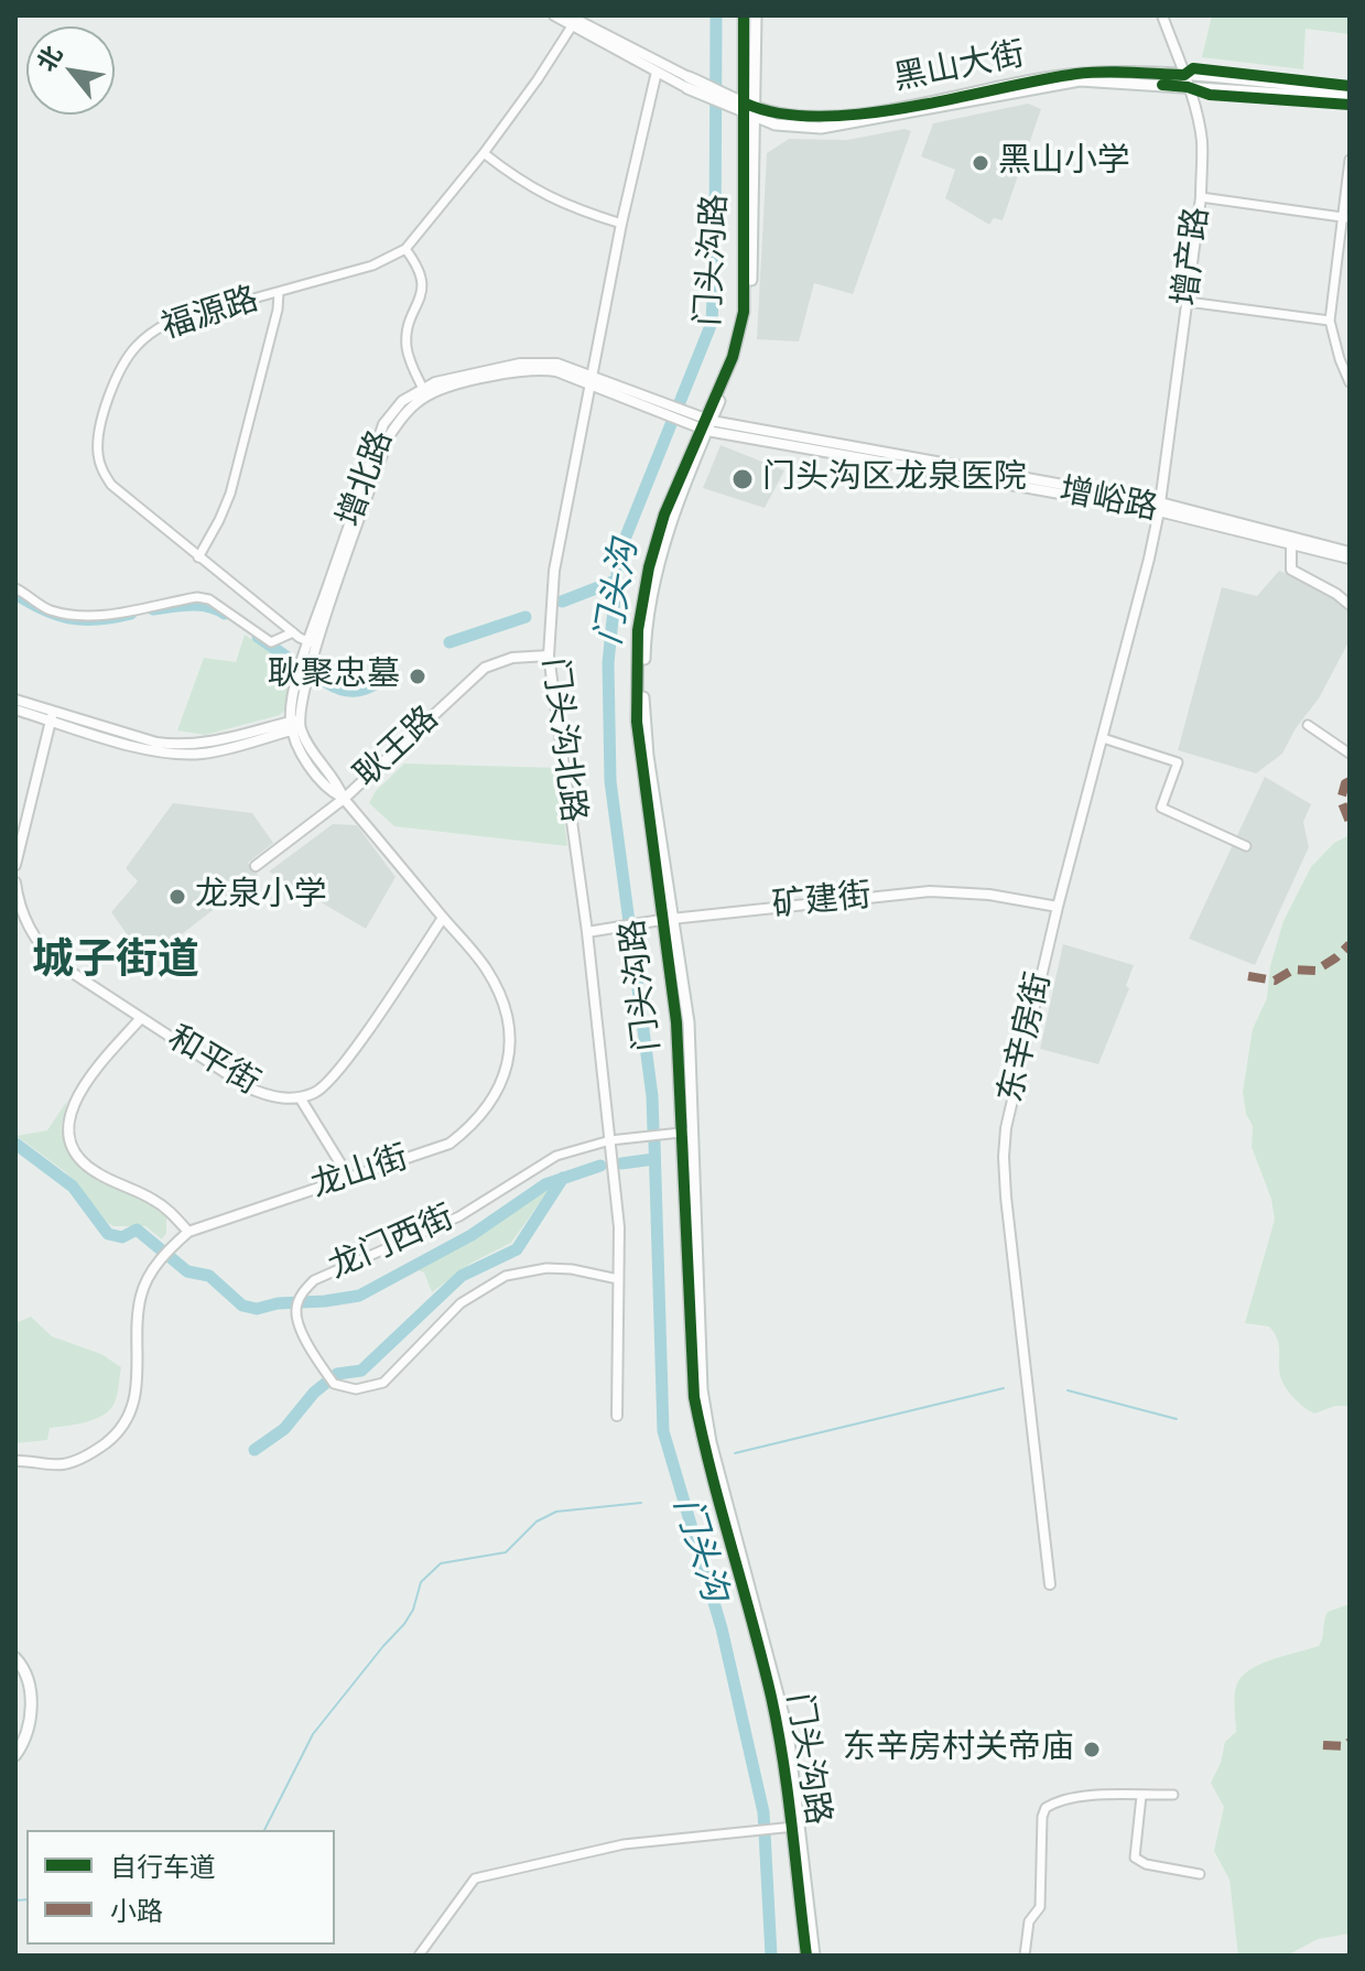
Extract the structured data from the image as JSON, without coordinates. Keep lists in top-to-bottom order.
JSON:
{
  "streets": {
    "main road": ["黑山大街", "门头沟路"],
    "street": [
      "增产路",
      "福源路",
      "增北路",
      "增峪路",
      "门头沟北路",
      "耿王路",
      "矿建街",
      "东辛房街",
      "和平街",
      "龙山街",
      "龙门西街"
    ]
  },
  "crossings": [
    ["黑山大街", "增产路"],
    ["黑山大街", "门头沟路"],
    ["增产路", "增峪路"],
    ["增产路", "东辛房街"],
    ["门头沟路", "增北路"],
    ["门头沟路", "增峪路"],
    ["门头沟路", "矿建街"],
    ["门头沟路", "龙门西街"],
    ["福源路", "增北路"],
    ["增北路", "增峪路"],
    ["增北路", "门头沟北路"],
    ["增北路", "龙山街"],
    ["增峪路", "东辛房街"],
    ["门头沟北路", "耿王路"],
    ["门头沟北路", "矿建街"],
    ["门头沟北路", "龙门西街"],
    ["耿王路", "龙山街"],
    ["矿建街", "东辛房街"],
    ["和平街", "龙山街"]
  ],
  "districts": ["城子街道"],
  "water": ["门头沟"],
  "places": [
    "黑山小学",
    "门头沟区龙泉医院",
    "耿聚忠墓",
    "龙泉小学",
    "东辛房村关帝庙"
  ],
  "legend": ["自行车道", "小路"],
  "north": "top left"
}
